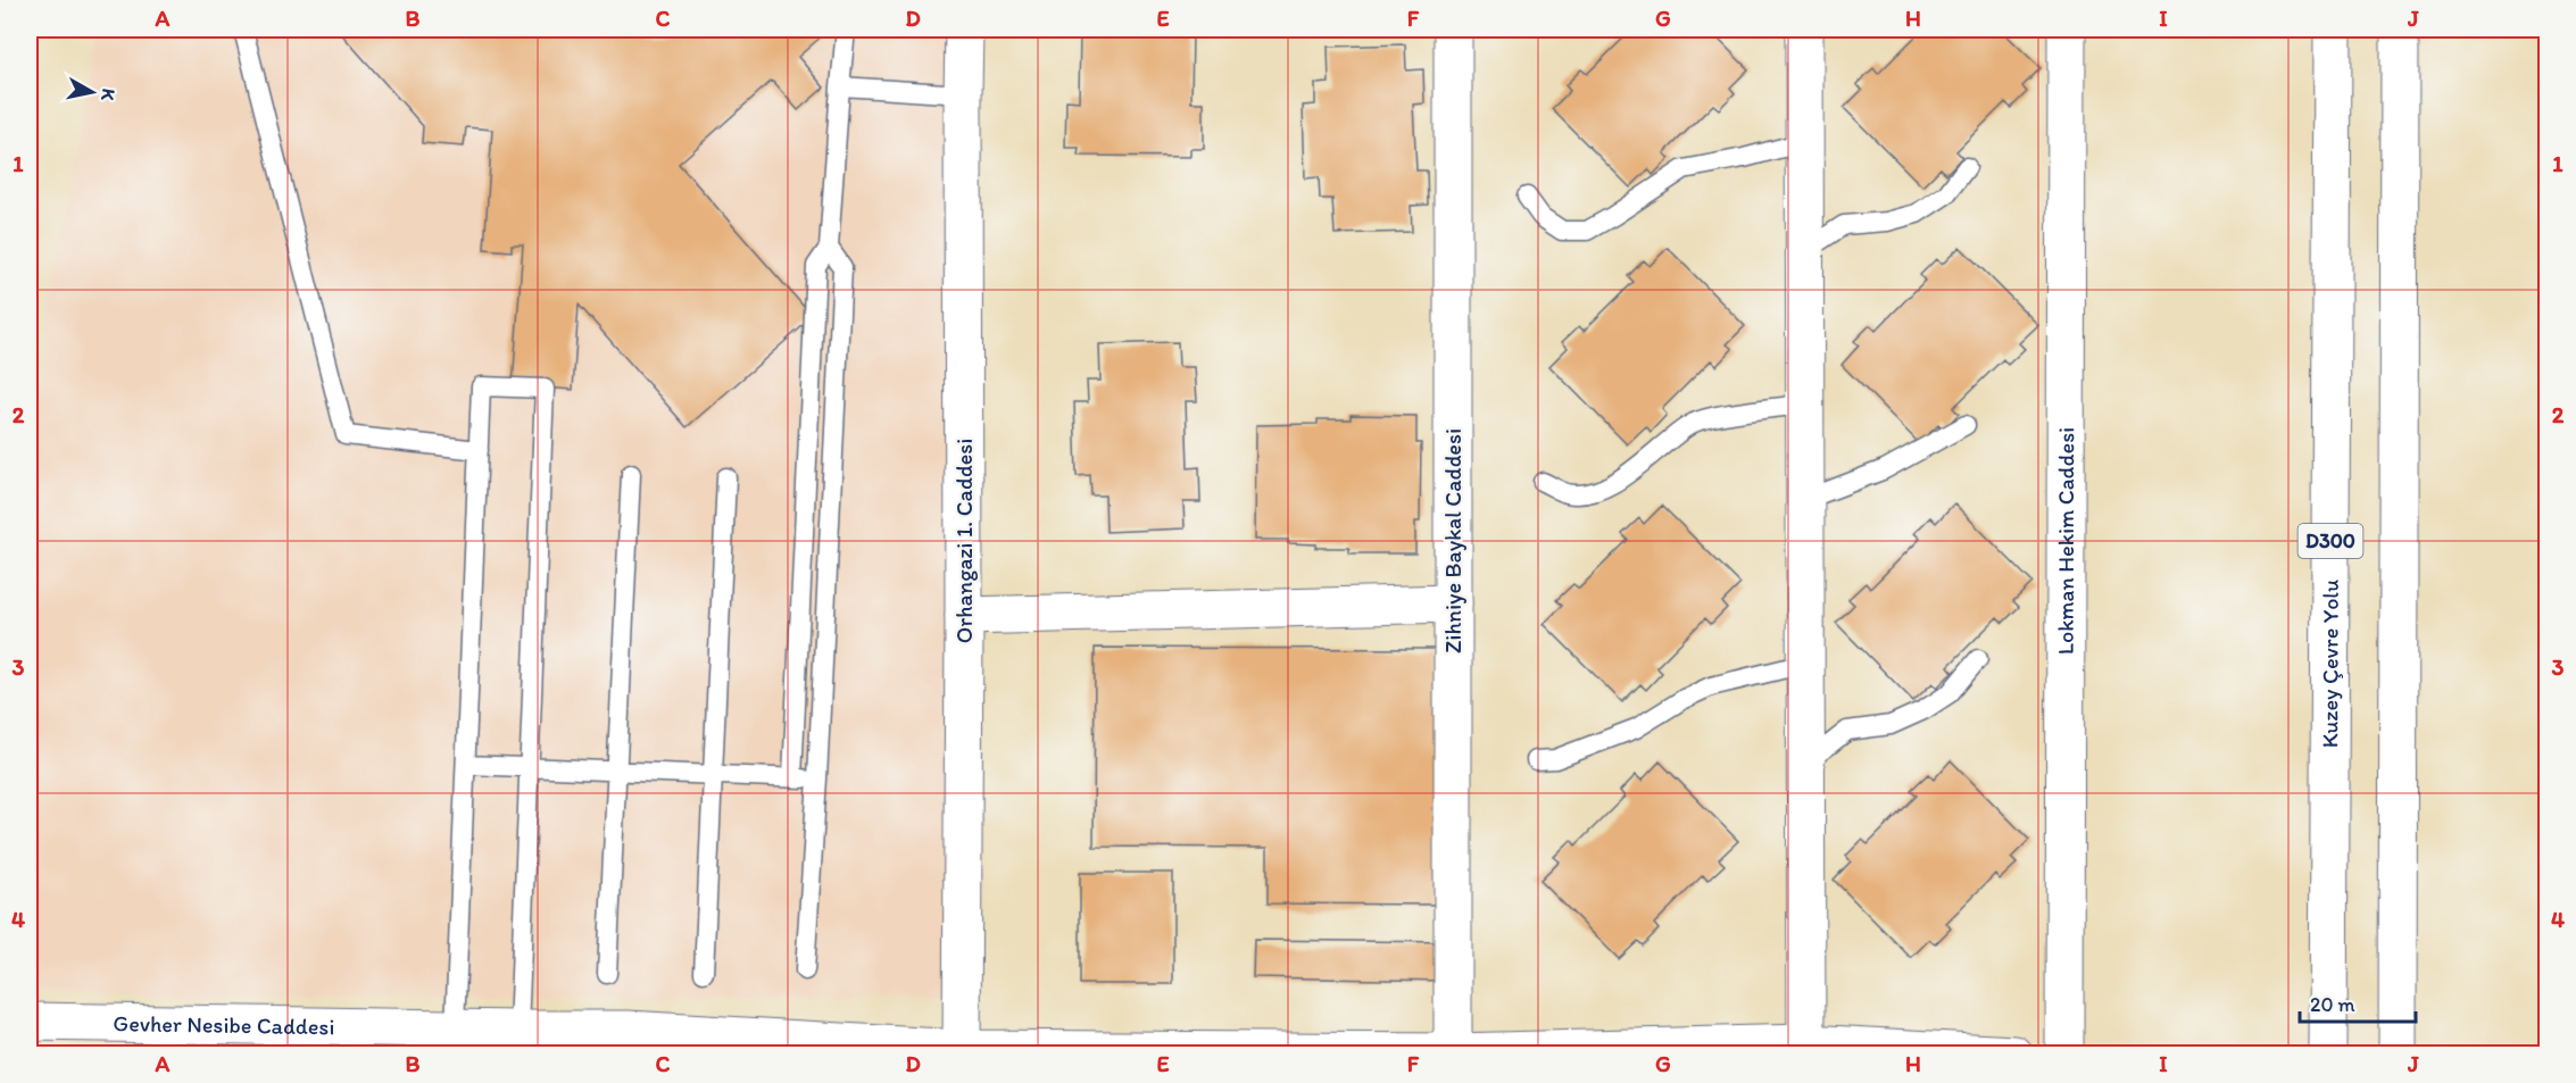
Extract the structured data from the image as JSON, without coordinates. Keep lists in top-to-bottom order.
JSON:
{
  "streets": {
    "main road": [
      "Orhangazi 1. Caddesi",
      "Zihniye Baykal Caddesi",
      "Lokman Hekim Caddesi",
      "D300",
      "Kuzey Çevre Yolu",
      "Gevher Nesibe Caddesi"
    ]
  },
  "crossings": [
    ["Orhangazi 1. Caddesi", "Gevher Nesibe Caddesi"],
    ["Zihniye Baykal Caddesi", "Gevher Nesibe Caddesi"]
  ],
  "scale_bar": "20 m",
  "north": "right",
  "grid": {
    "columns": [
      "A",
      "B",
      "C",
      "D",
      "E",
      "F",
      "G",
      "H",
      "I",
      "J"
    ],
    "rows": [
      "1",
      "2",
      "3",
      "4"
    ]
  }
}
